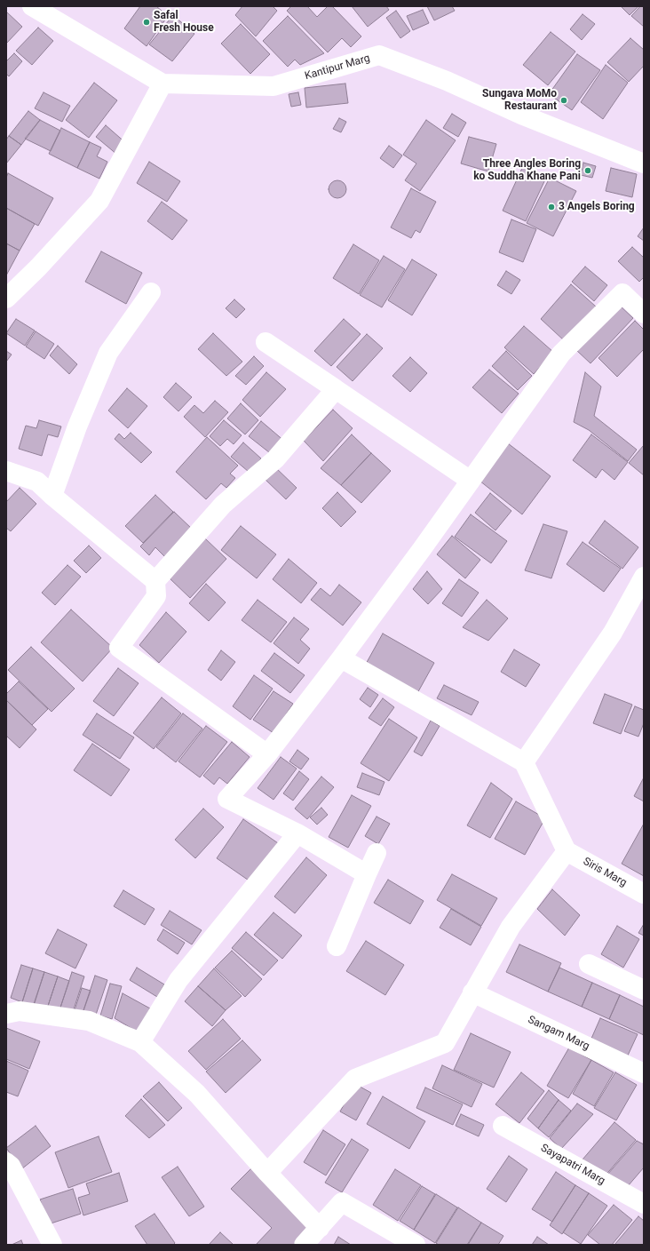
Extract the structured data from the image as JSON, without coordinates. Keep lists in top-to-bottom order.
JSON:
{
  "streets": {
    "street": [
      "Kantipur Marg",
      "Siris Marg",
      "Sangam Marg",
      "Sayapatri Marg"
    ]
  },
  "places": [
    "Safal Fresh House",
    "Sungava MoMo Restaurant",
    "Three Angles Boring ko Suddha Khane Pani",
    "3 Angels Boring"
  ]
}
